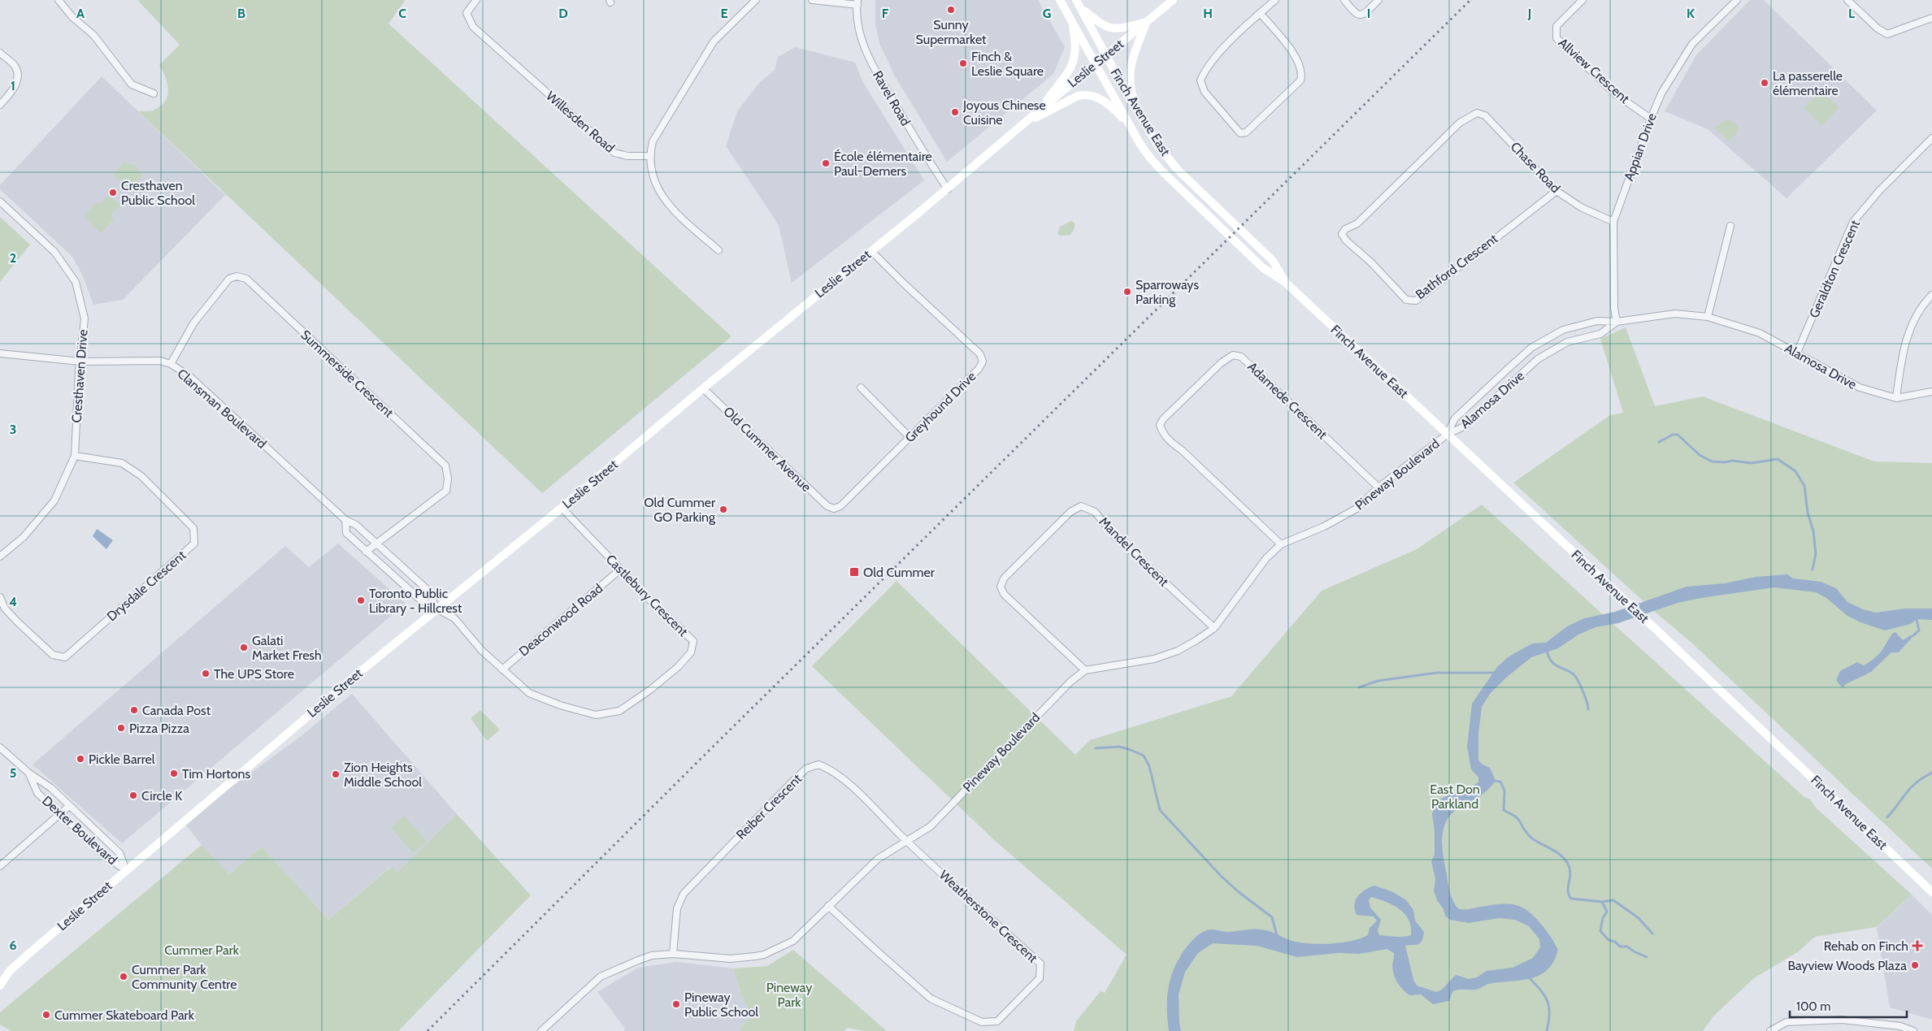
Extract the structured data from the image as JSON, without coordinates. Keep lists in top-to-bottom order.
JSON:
{
  "streets": {
    "main road": ["Leslie Street", "Finch Avenue East"],
    "street": [
      "Allview Crescent",
      "Ravel Road",
      "Willesden Road",
      "Appian Drive",
      "Chase Road",
      "Bathford Crescent",
      "Geraldton Crescent",
      "Alamosa Drive",
      "Summerside Crescent",
      "Cresthaven Drive",
      "Adamede Crescent",
      "Greyhound Drive",
      "Clansman Boulevard",
      "Old Cummer Avenue",
      "Pineway Boulevard",
      "Mandel Crescent",
      "Drysdale Crescent",
      "Castlebury Crescent",
      "Deaconwood Road",
      "Reiber Crescent",
      "Dexter Boulevard",
      "Weatherstone Crescent"
    ]
  },
  "crossings": [
    ["Leslie Street", "Ravel Road"],
    ["Leslie Street", "Finch Avenue East"],
    ["Leslie Street", "Greyhound Drive"],
    ["Leslie Street", "Clansman Boulevard"],
    ["Leslie Street", "Old Cummer Avenue"],
    ["Leslie Street", "Castlebury Crescent"],
    ["Leslie Street", "Dexter Boulevard"],
    ["Allview Crescent", "Appian Drive"],
    ["Finch Avenue East", "Alamosa Drive"],
    ["Finch Avenue East", "Pineway Boulevard"],
    ["Appian Drive", "Chase Road"],
    ["Appian Drive", "Alamosa Drive"],
    ["Chase Road", "Bathford Crescent"],
    ["Geraldton Crescent", "Alamosa Drive"],
    ["Alamosa Drive", "Pineway Boulevard"],
    ["Summerside Crescent", "Clansman Boulevard"],
    ["Cresthaven Drive", "Clansman Boulevard"],
    ["Cresthaven Drive", "Drysdale Crescent"],
    ["Adamede Crescent", "Pineway Boulevard"],
    ["Greyhound Drive", "Old Cummer Avenue"],
    ["Clansman Boulevard", "Castlebury Crescent"],
    ["Pineway Boulevard", "Mandel Crescent"],
    ["Pineway Boulevard", "Reiber Crescent"],
    ["Pineway Boulevard", "Weatherstone Crescent"],
    ["Castlebury Crescent", "Deaconwood Road"],
    ["Reiber Crescent", "Weatherstone Crescent"]
  ],
  "parks": ["East Don Parkland", "Cummer Park", "Pineway Park"],
  "places": {
    "other": [
      "Sunny Supermarket",
      "Finch & Leslie Square",
      "La passerelle élémentaire",
      "Joyous Chinese Cuisine",
      "École élémentaire Paul-Demers",
      "Cresthaven Public School",
      "Sparroways Parking",
      "Old Cummer GO Parking",
      "Toronto Public Library - Hillcrest",
      "Galati Market Fresh",
      "The UPS Store",
      "Canada Post",
      "Pizza Pizza",
      "Pickle Barrel",
      "Tim Hortons",
      "Zion Heights Middle School",
      "Circle K",
      "Bayview Woods Plaza",
      "Cummer Park Community Centre",
      "Pineway Public School",
      "Cummer Skateboard Park"
    ],
    "transit": ["Old Cummer"],
    "health": ["Rehab on Finch"]
  },
  "scale_bar": "100 m",
  "grid": {
    "columns": [
      "A",
      "B",
      "C",
      "D",
      "E",
      "F",
      "G",
      "H",
      "I",
      "J",
      "K",
      "L"
    ],
    "rows": [
      "1",
      "2",
      "3",
      "4",
      "5",
      "6"
    ]
  }
}
